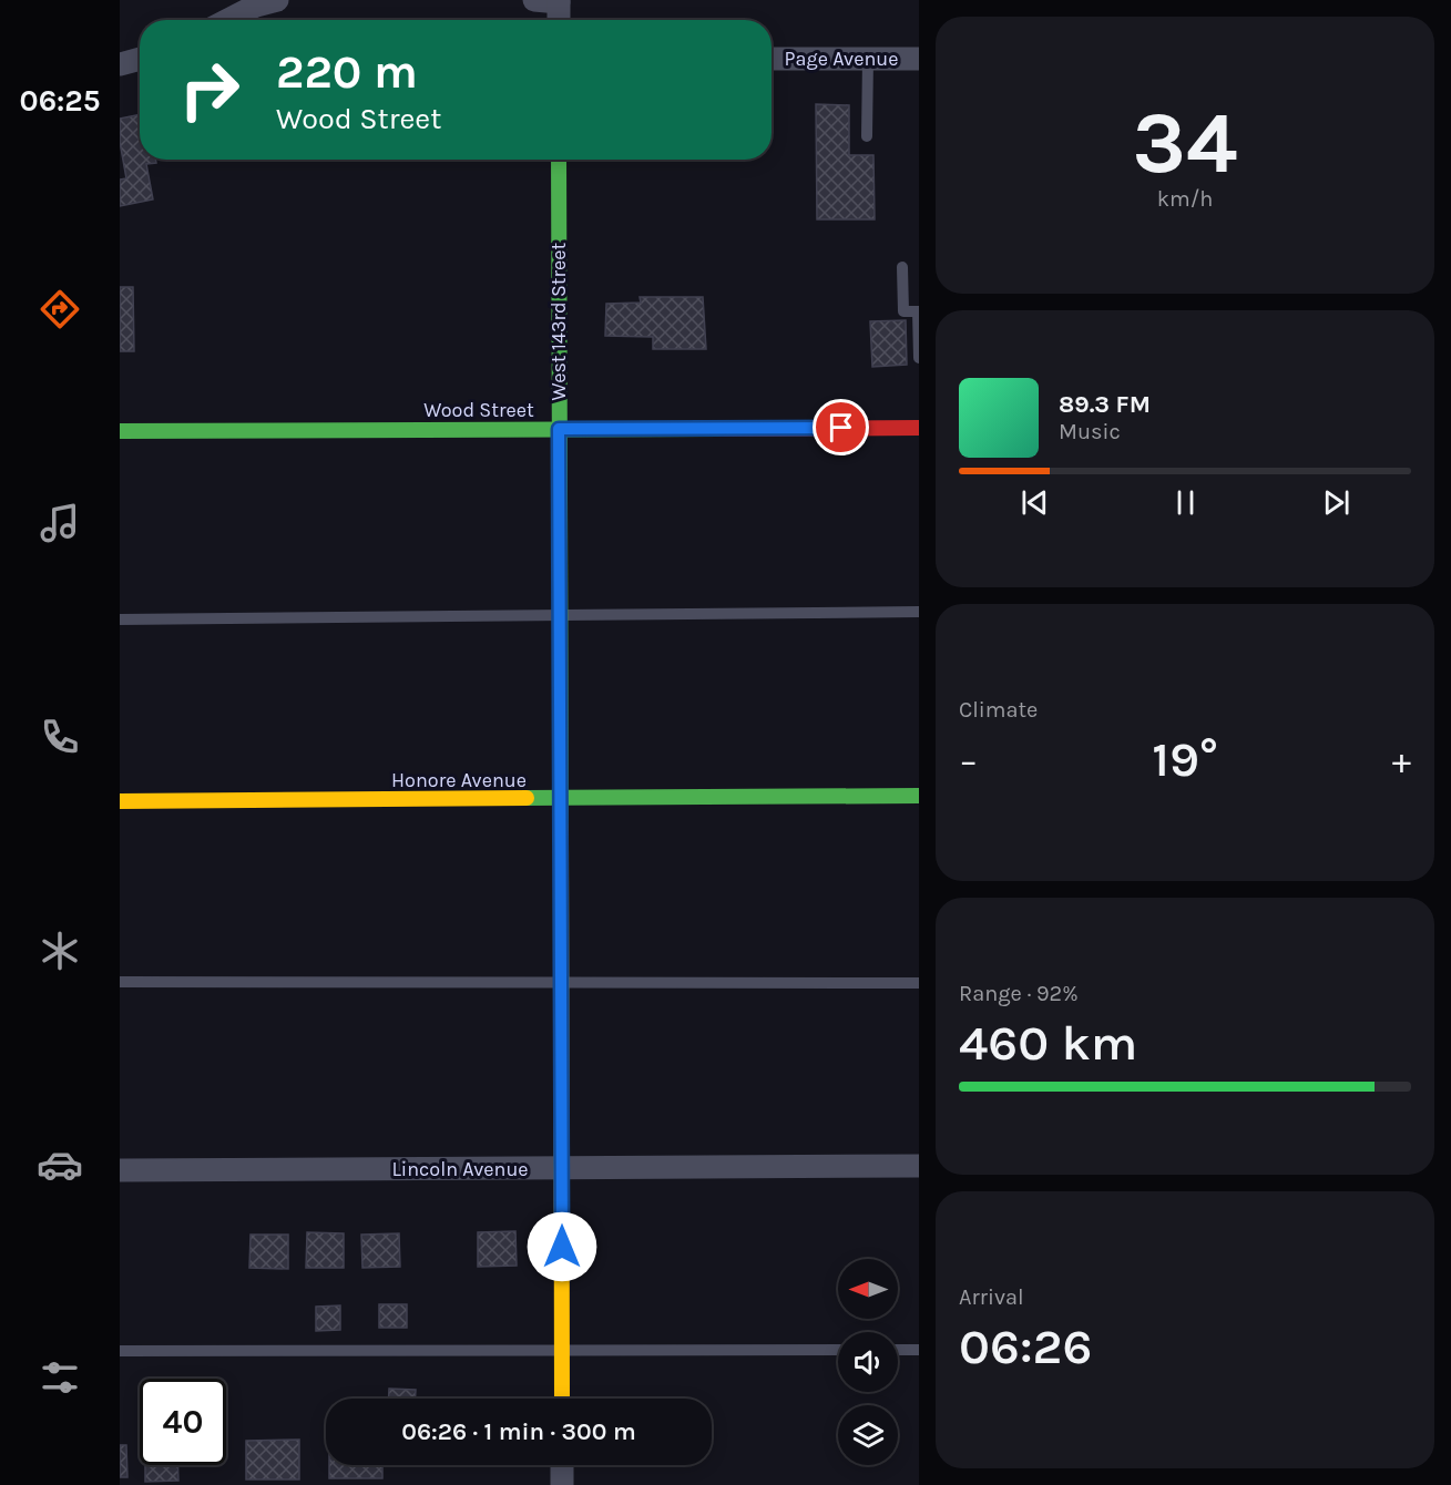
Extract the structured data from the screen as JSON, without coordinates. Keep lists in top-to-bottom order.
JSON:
{
  "streets": {
    "street": [
      "Page Avenue",
      "West 143rd Street",
      "Wood Street",
      "Honore Avenue",
      "Lincoln Avenue"
    ]
  },
  "crossings": [
    ["West 143rd Street", "Wood Street"],
    ["West 143rd Street", "Honore Avenue"],
    ["West 143rd Street", "Lincoln Avenue"]
  ],
  "north": "left",
  "page": {
    "tabs": "06:25",
    "tile": [
      ["34", "km/h"],
      "Climate",
      ["Range · 92%", "460 km"],
      ["Arrival", "06:26"]
    ],
    "turn": ["220 m", "Wood Street"],
    "song": ["89.3 FM", "Music"],
    "heat": ["−", "19°", "+"],
    "limit": "40",
    "trip": "06:26 · 1 min · 300 m"
  }
}
